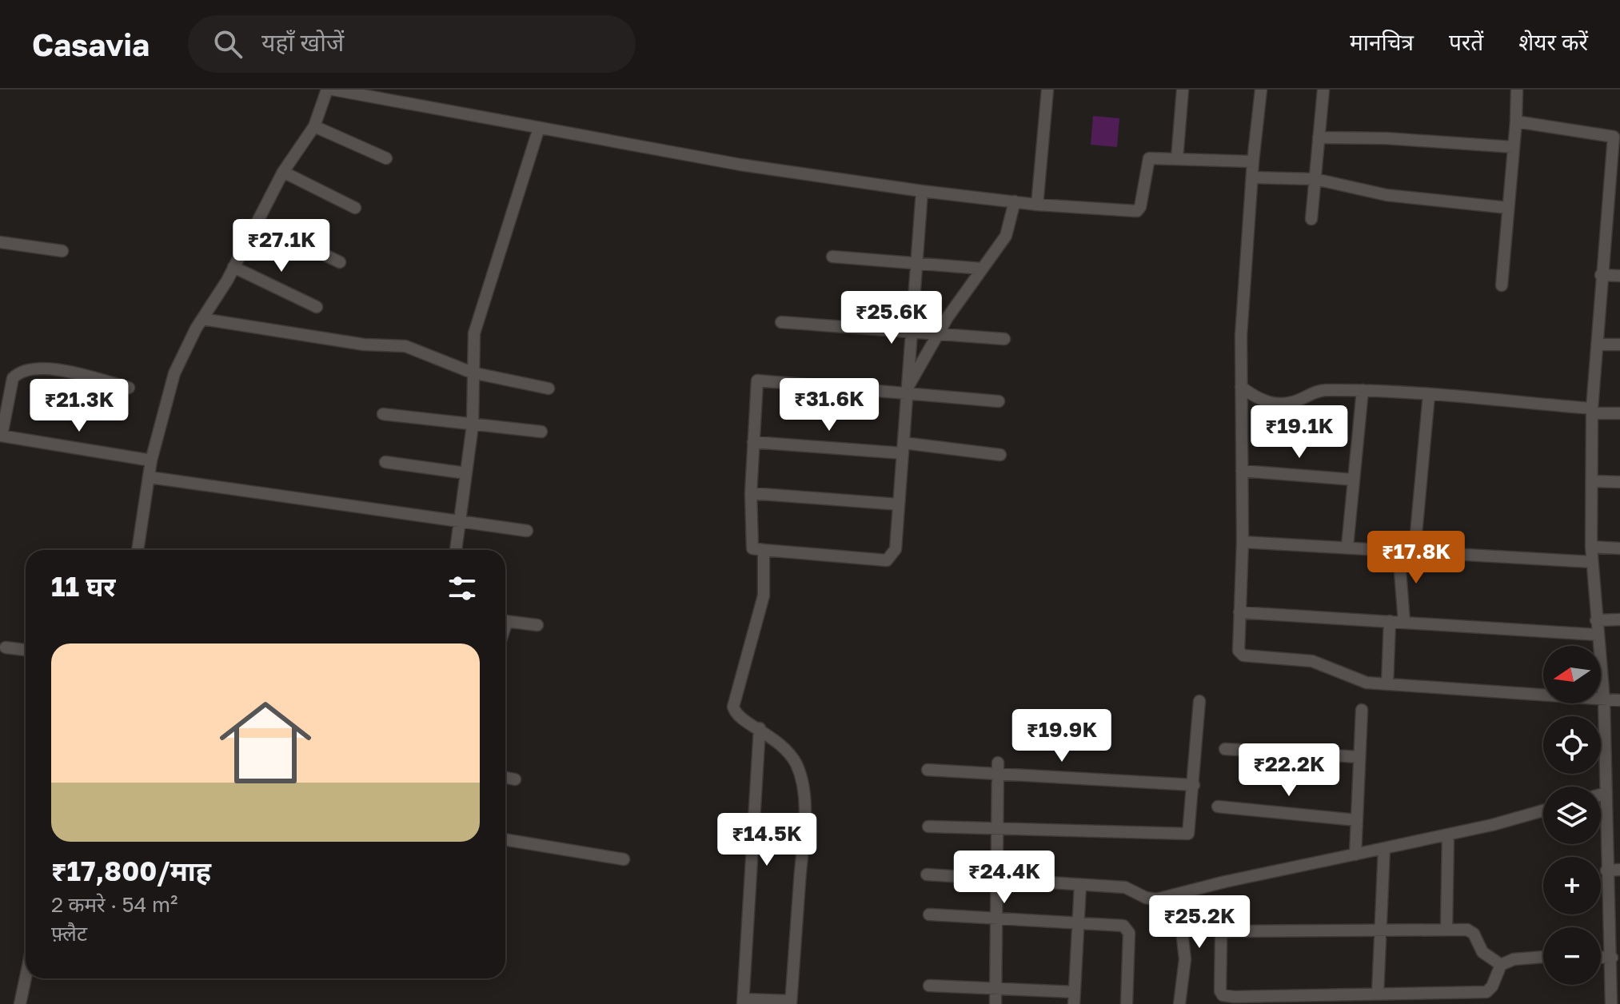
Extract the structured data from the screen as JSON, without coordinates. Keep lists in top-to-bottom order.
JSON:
{
  "north": "left",
  "page": {
    "header": "Casavia",
    "search": "यहाँ खोजें",
    "nav": ["मानचित्र", "परतें", "शेयर करें"],
    "price": [
      "₹27.1K",
      "₹25.6K",
      "₹31.6K",
      "₹21.3K",
      "₹19.1K",
      "₹17.8K",
      "₹19.9K",
      "₹22.2K",
      "₹14.5K",
      "₹24.4K",
      "₹25.2K"
    ],
    "heading": "11 घर",
    "list": [
      {
        "name": "₹17,800/माह",
        "note": "2 कमरे · 54 m² · फ़्लैट"
      }
    ],
    "map_buttons": ["+", "−"]
  }
}
